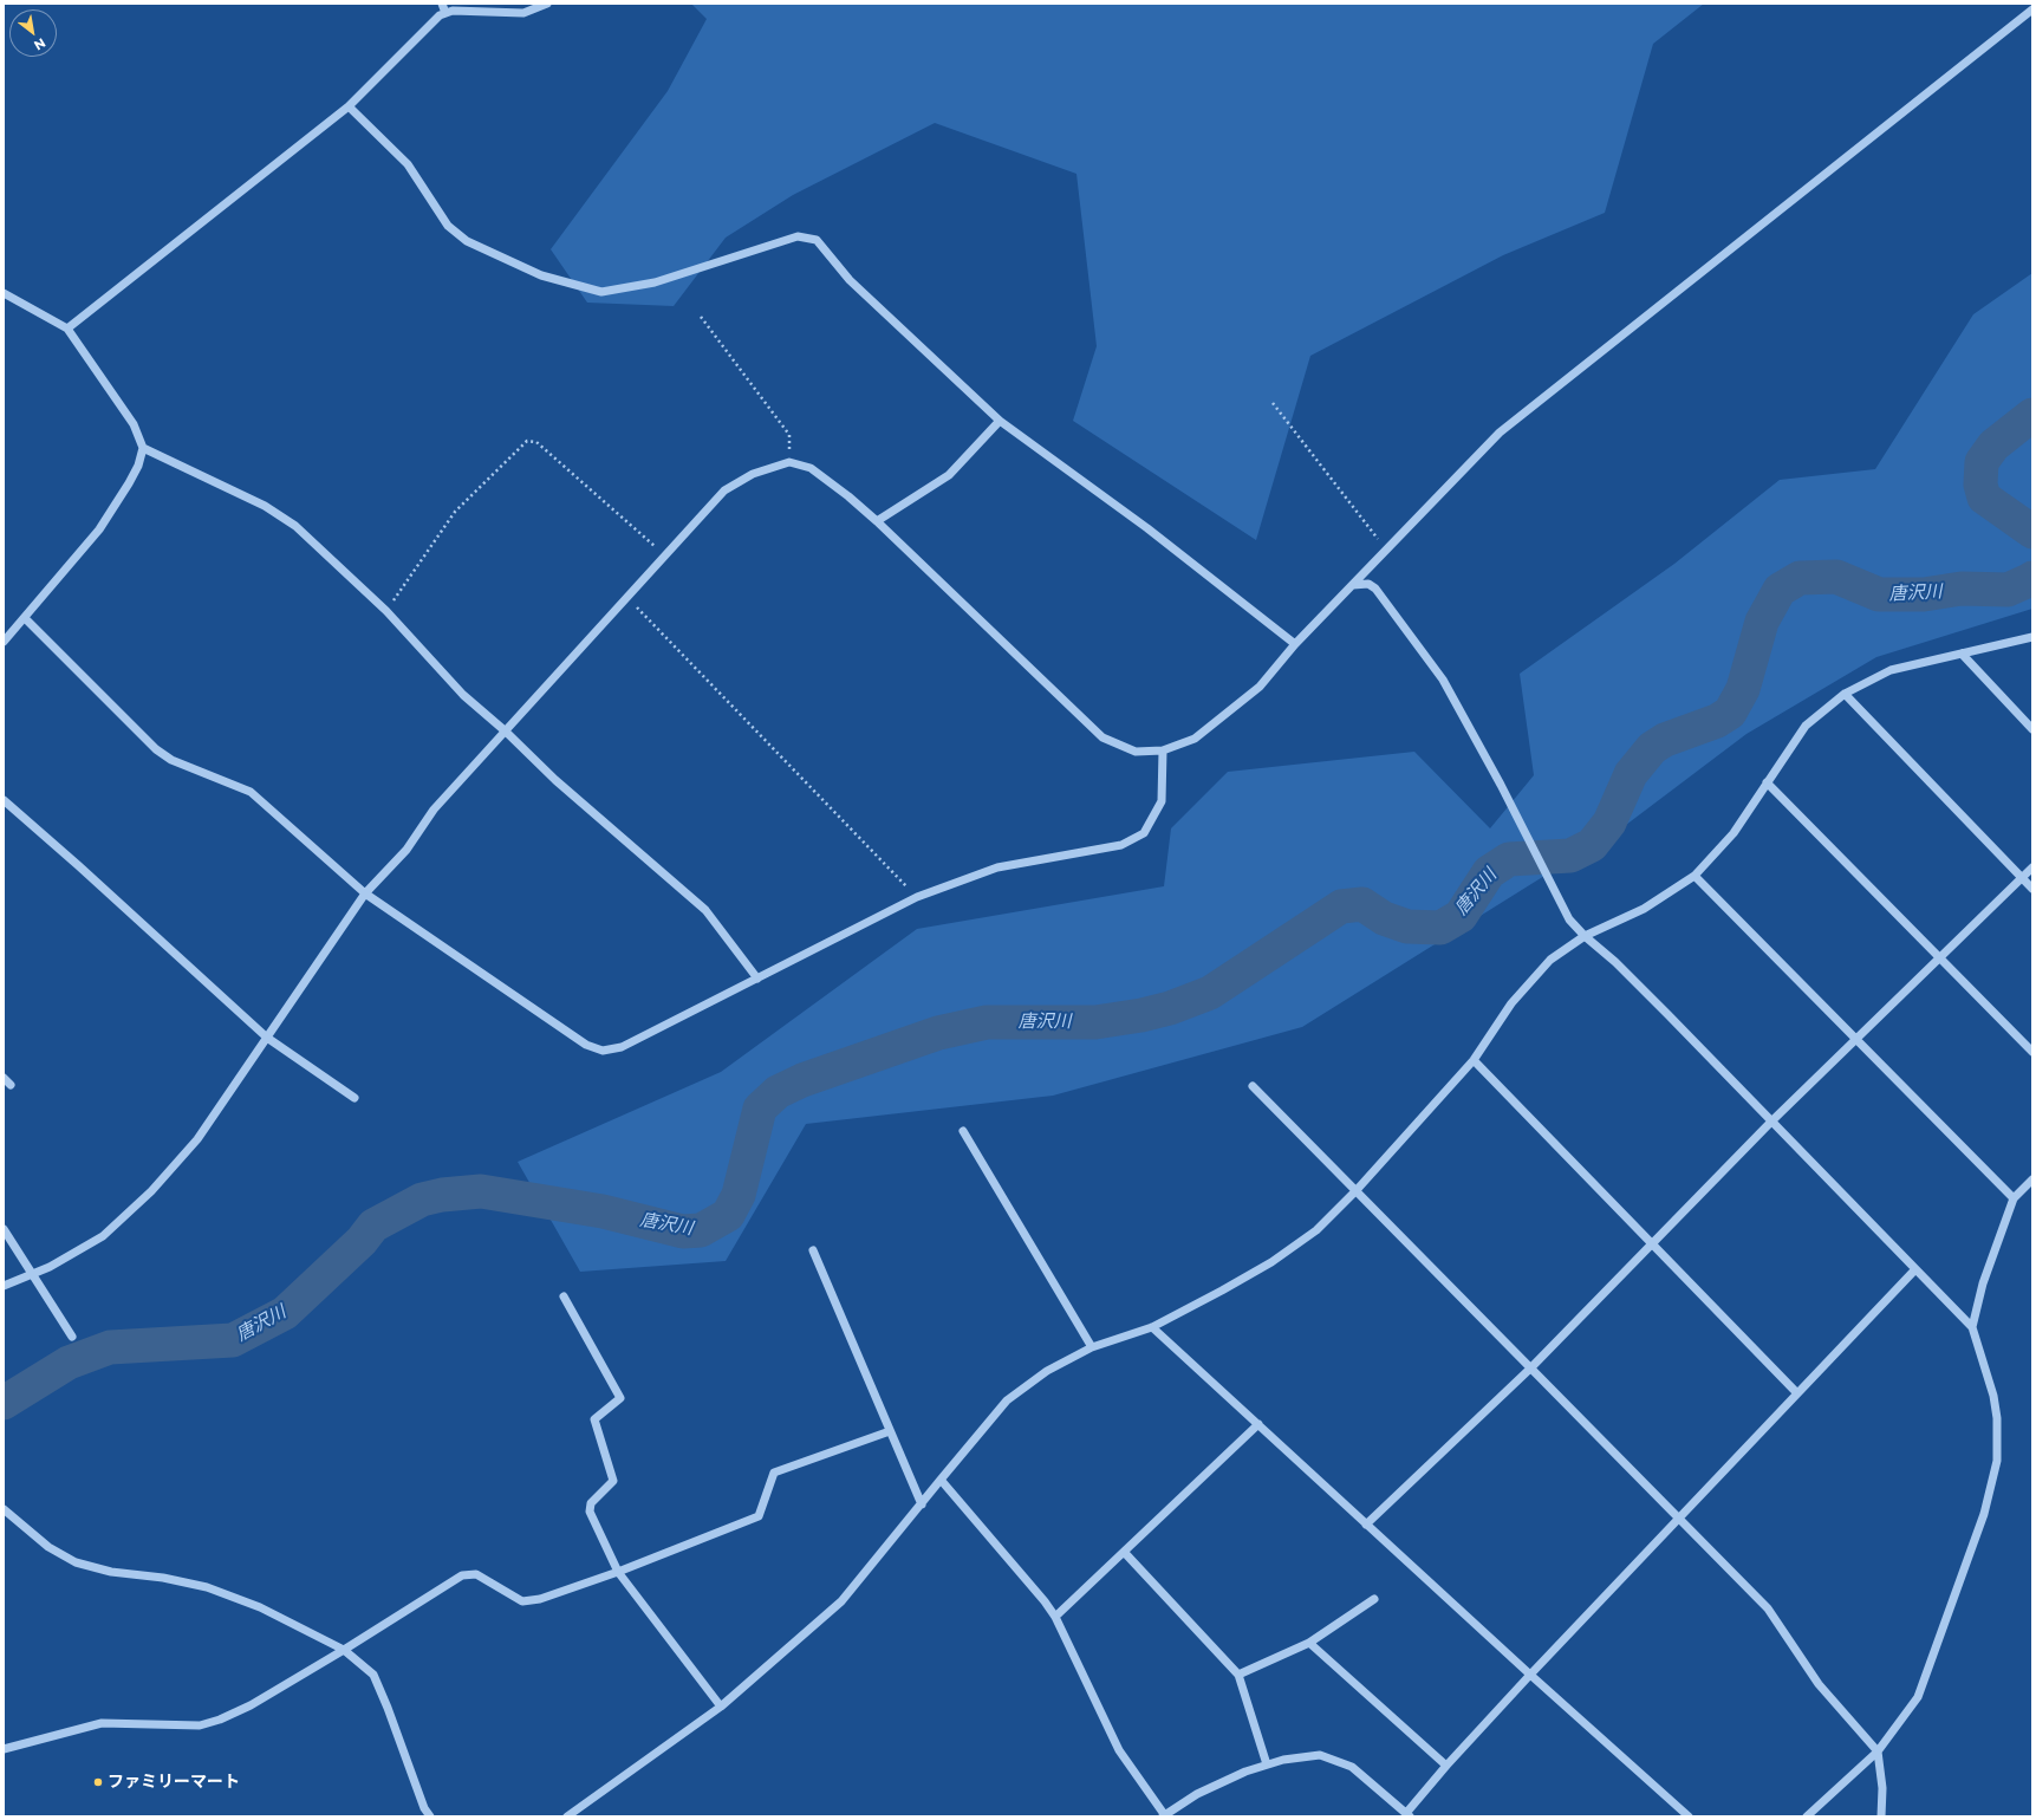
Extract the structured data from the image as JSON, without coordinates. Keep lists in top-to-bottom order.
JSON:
{
  "water": ["唐沢川"],
  "places": ["ファミリーマート"],
  "north": "bottom right"
}
